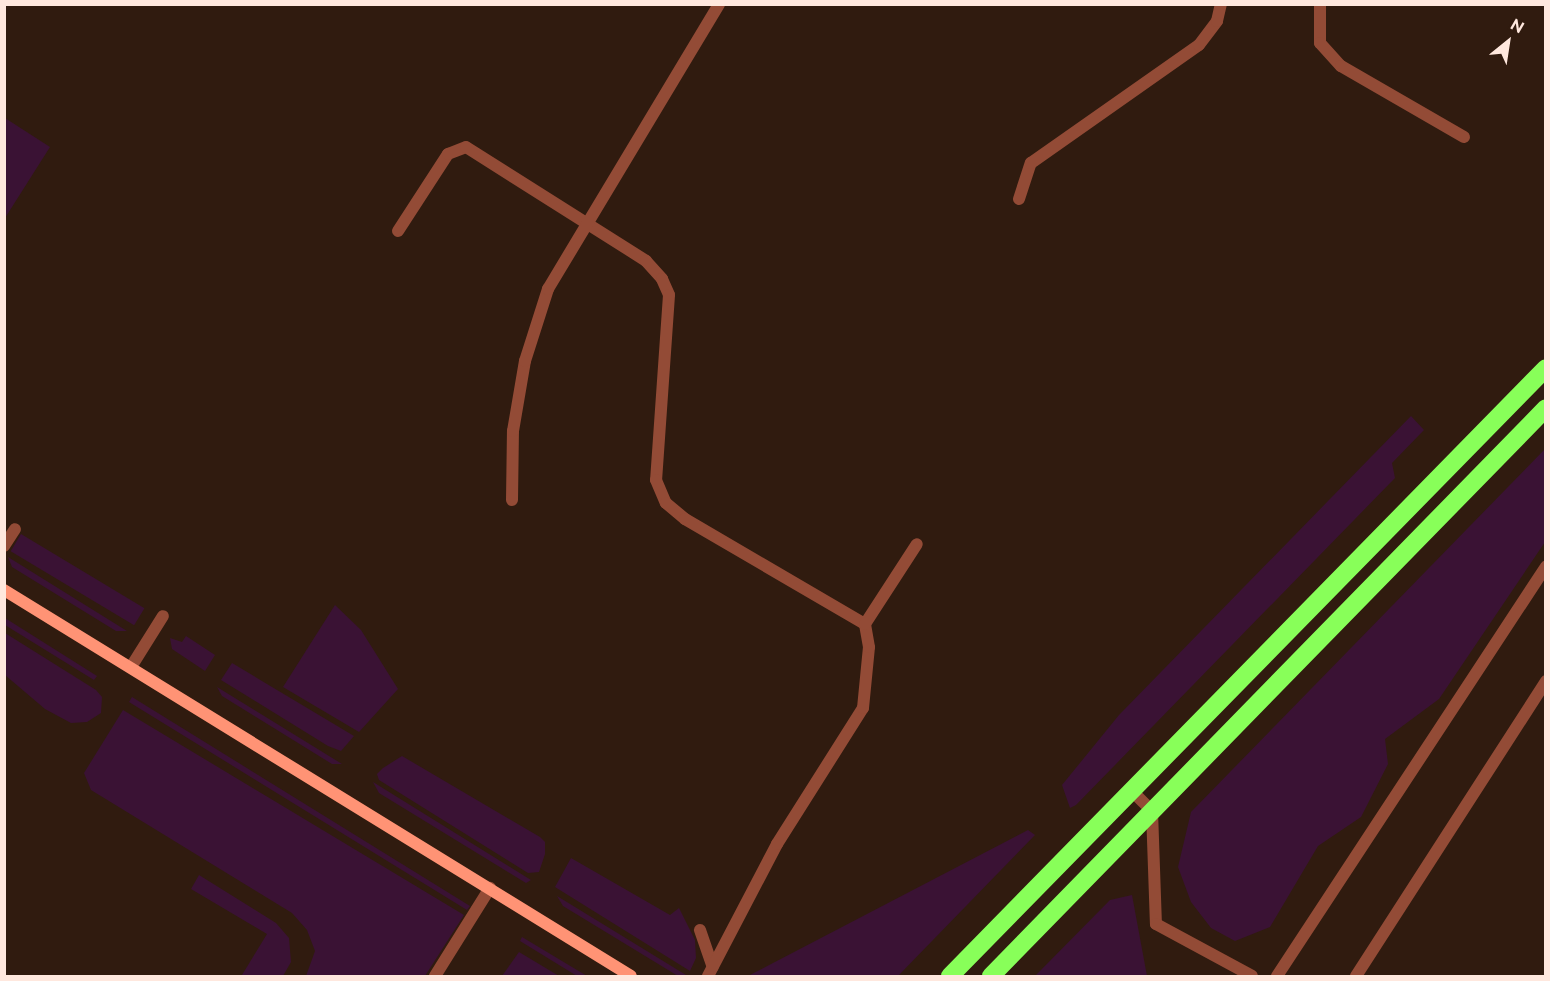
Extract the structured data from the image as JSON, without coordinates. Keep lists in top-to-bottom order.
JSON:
{
  "north": "top right"
}
